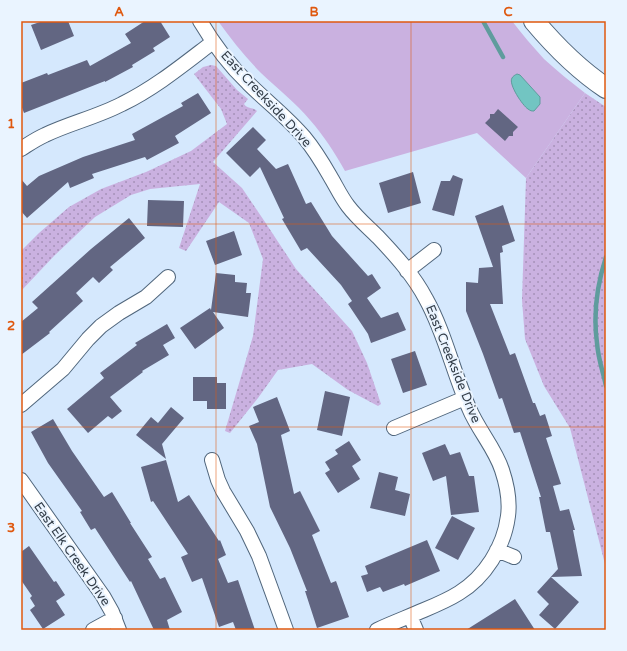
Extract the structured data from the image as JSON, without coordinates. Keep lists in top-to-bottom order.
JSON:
{
  "streets": {
    "street": ["East Creekside Drive", "East Elk Creek Drive"]
  },
  "grid": {
    "columns": ["A", "B", "C"],
    "rows": ["1", "2", "3"]
  }
}
